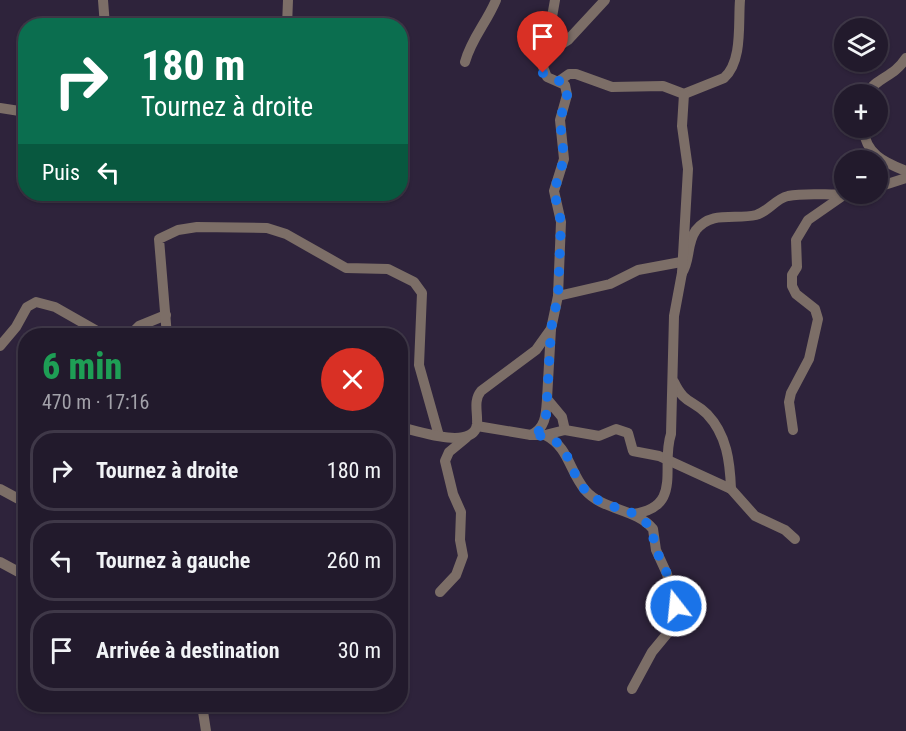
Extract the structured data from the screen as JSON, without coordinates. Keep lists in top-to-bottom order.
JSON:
{
  "page": {
    "map_buttons": ["+", "−"],
    "turn": ["180 m", "Tournez à droite"],
    "then": "Puis",
    "heading": ["6 min", "470 m · 17:16"],
    "list": [
      {
        "name": "Tournez à droite",
        "value": "180 m"
      },
      {
        "name": "Tournez à gauche",
        "value": "260 m"
      },
      {
        "name": "Arrivée à destination",
        "value": "30 m"
      }
    ]
  }
}
